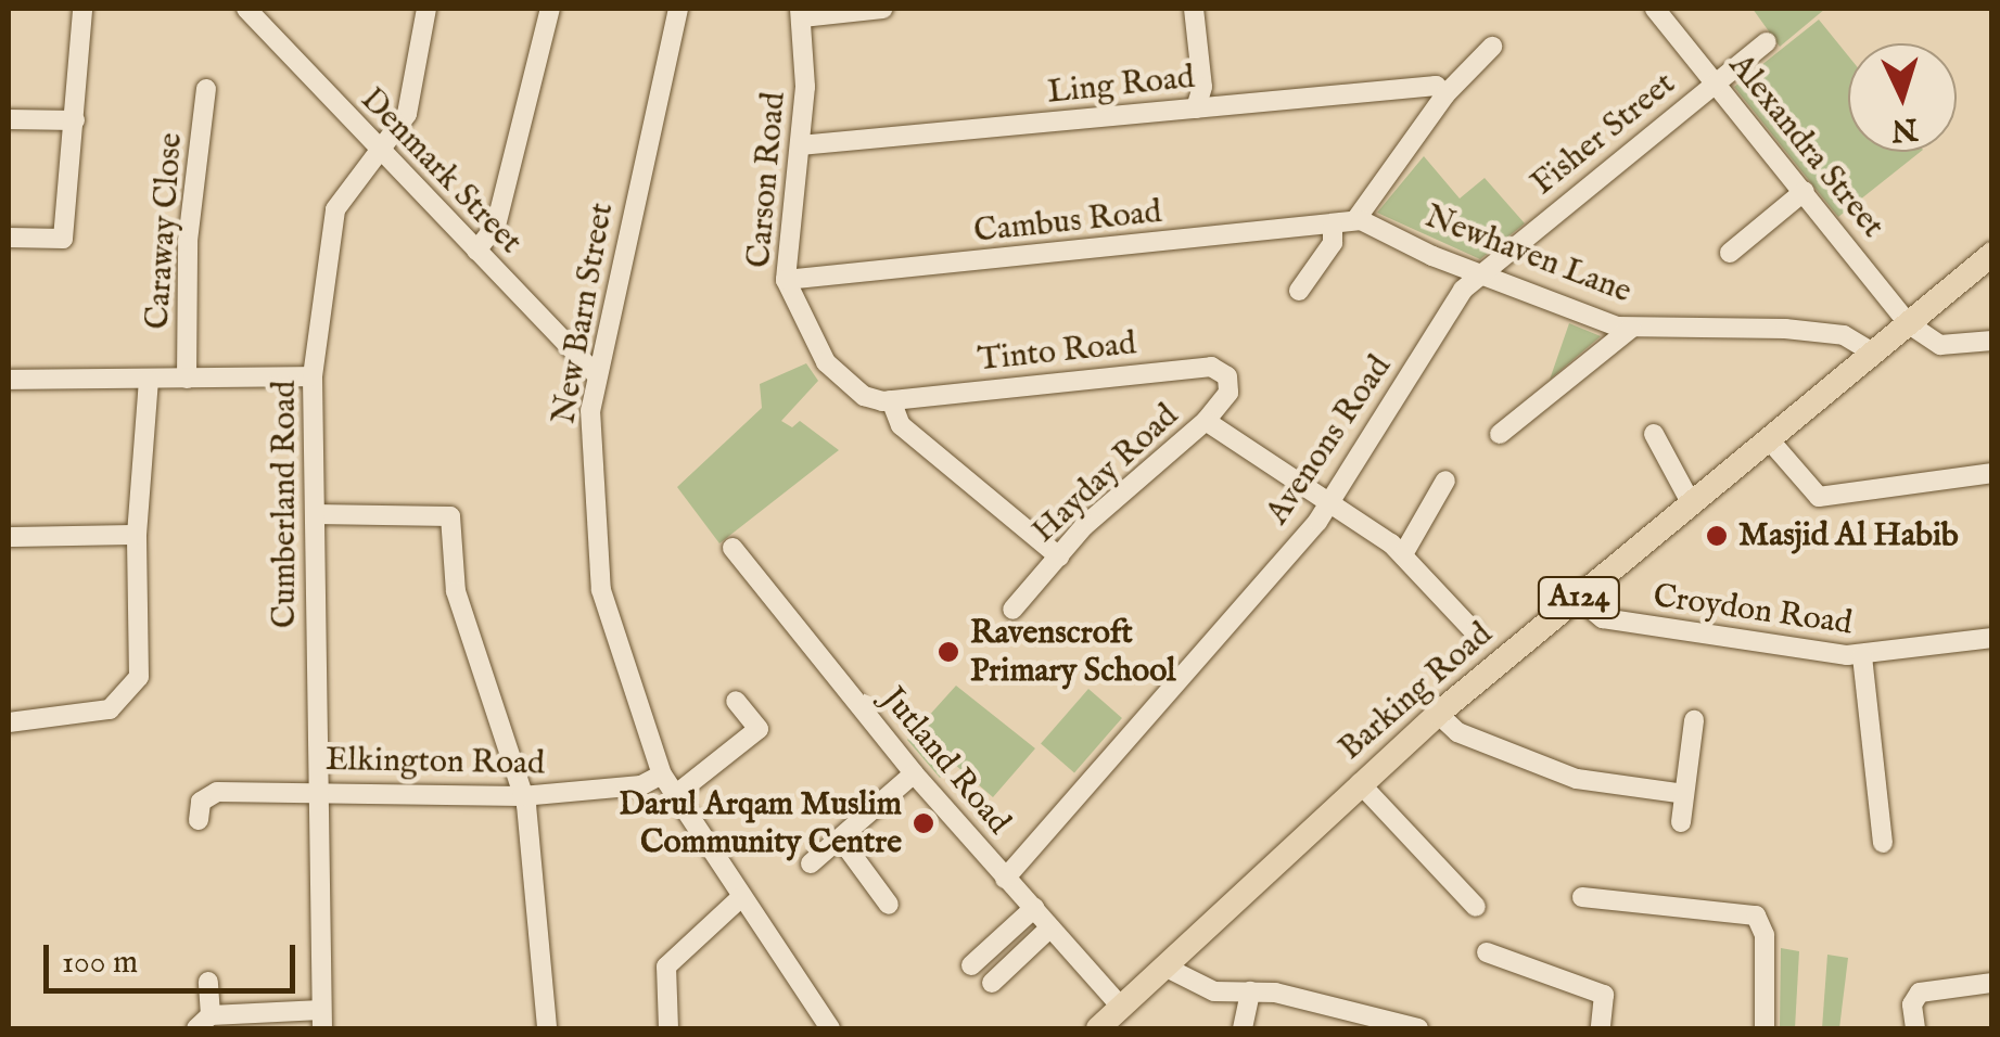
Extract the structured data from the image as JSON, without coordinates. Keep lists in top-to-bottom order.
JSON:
{
  "streets": {
    "main road": ["A124", "Barking Road"],
    "street": [
      "Ling Road",
      "Fisher Street",
      "Alexandra Street",
      "Denmark Street",
      "Carson Road",
      "Cambus Road",
      "Caraway Close",
      "Newhaven Lane",
      "New Barn Street",
      "Tinto Road",
      "Avenons Road",
      "Hayday Road",
      "Cumberland Road",
      "Croydon Road",
      "Jutland Road",
      "Elkington Road"
    ]
  },
  "crossings": [
    ["Ling Road", "Carson Road"],
    ["Fisher Street", "Alexandra Street"],
    ["Fisher Street", "Newhaven Lane"],
    ["Fisher Street", "Avenons Road"],
    ["Alexandra Street", "Barking Road"],
    ["Denmark Street", "New Barn Street"],
    ["Denmark Street", "Cumberland Road"],
    ["Carson Road", "Cambus Road"],
    ["Carson Road", "Tinto Road"],
    ["Carson Road", "Hayday Road"],
    ["Cambus Road", "Newhaven Lane"],
    ["Newhaven Lane", "Avenons Road"],
    ["Newhaven Lane", "Barking Road"],
    ["New Barn Street", "Elkington Road"],
    ["Tinto Road", "Hayday Road"],
    ["Avenons Road", "Jutland Road"],
    ["Cumberland Road", "Elkington Road"],
    ["Croydon Road", "Barking Road"],
    ["Barking Road", "Jutland Road"]
  ],
  "places": ["Masjid Al Habib", "Ravenscroft Primary School", "Darul Arqam Muslim Community Centre"],
  "scale_bar": "100 m",
  "north": "bottom"
}
